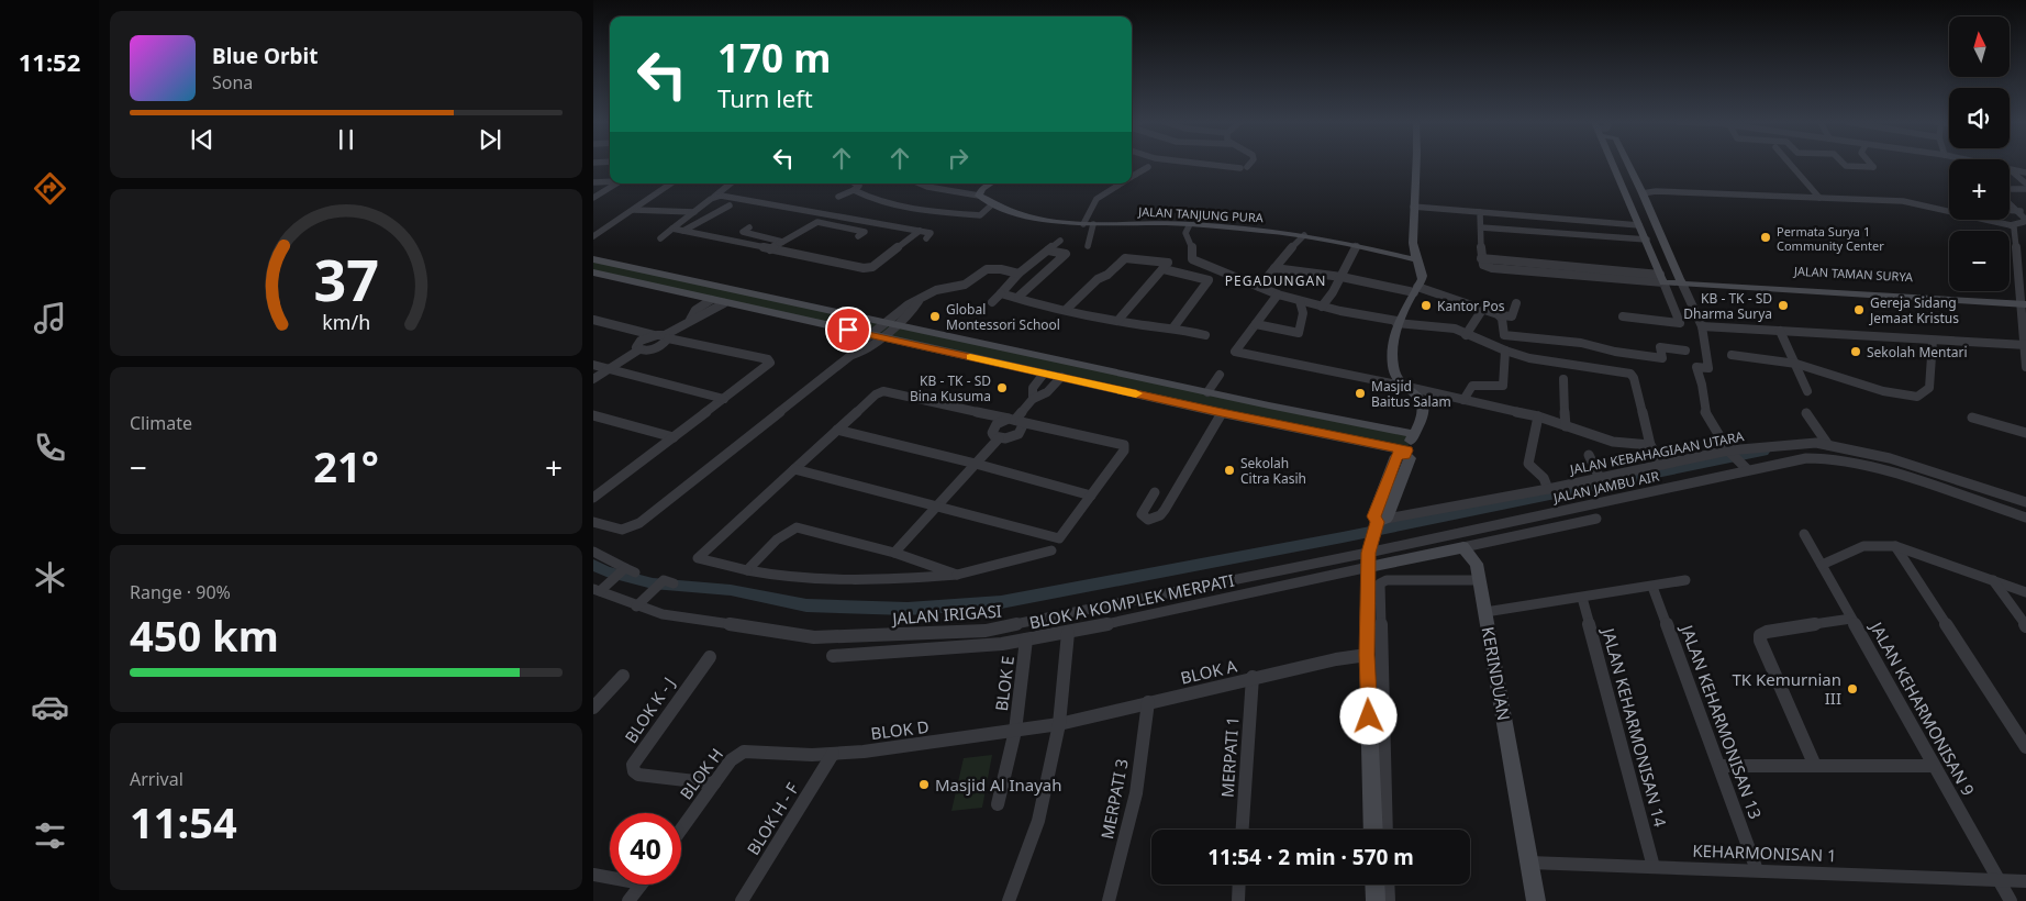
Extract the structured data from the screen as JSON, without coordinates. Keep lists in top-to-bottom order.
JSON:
{
  "streets": {
    "street": [
      "JALAN TANJUNG PURA",
      "JALAN TAMAN SURYA",
      "JALAN KEBAHAGIAAN UTARA",
      "JALAN JAMBU AIR",
      "BLOK A KOMPLEK MERPATI",
      "JALAN IRIGASI",
      "BLOK A",
      "KERINDUAN",
      "BLOK E",
      "JALAN KEHARMONISAN 9",
      "BLOK K - J",
      "JALAN KEHARMONISAN 13",
      "JALAN KEHARMONISAN 14",
      "BLOK D",
      "MERPATI 1",
      "BLOK H",
      "MERPATI 3",
      "BLOK H - F",
      "KEHARMONISAN 1"
    ]
  },
  "crossings": [
    ["JALAN KEBAHAGIAAN UTARA", "JALAN JAMBU AIR"],
    ["JALAN JAMBU AIR", "BLOK A KOMPLEK MERPATI"],
    ["JALAN JAMBU AIR", "JALAN IRIGASI"],
    ["BLOK A KOMPLEK MERPATI", "JALAN IRIGASI"],
    ["BLOK A KOMPLEK MERPATI", "BLOK E"],
    ["BLOK A", "BLOK D"],
    ["BLOK A", "MERPATI 1"],
    ["BLOK A", "MERPATI 3"],
    ["KERINDUAN", "KEHARMONISAN 1"],
    ["BLOK E", "BLOK D"],
    ["JALAN KEHARMONISAN 9", "KEHARMONISAN 1"],
    ["BLOK K - J", "BLOK H"],
    ["JALAN KEHARMONISAN 13", "KEHARMONISAN 1"],
    ["JALAN KEHARMONISAN 14", "KEHARMONISAN 1"],
    ["BLOK D", "BLOK H"],
    ["BLOK D", "BLOK H - F"]
  ],
  "districts": ["PEGADUNGAN"],
  "places": [
    "Permata Surya 1 Community Center",
    "Kantor Pos",
    "KB - TK - SD Dharma Surya",
    "Gereja Sidang Jemaat Kristus",
    "Global Montessori School",
    "Sekolah Mentari",
    "KB - TK - SD Bina Kusuma",
    "Masjid Baitus Salam",
    "Sekolah Citra Kasih",
    "TK Kemurnian III",
    "Masjid Al Inayah"
  ],
  "north": "top",
  "page": {
    "tabs": "11:52",
    "map_buttons": ["+", "−"],
    "turn": ["170 m", "Turn left"],
    "song": ["Blue Orbit", "Sona"],
    "tile": [
      "Climate",
      ["Range · 90%", "450 km"],
      ["Arrival", "11:54"]
    ],
    "heat": ["−", "21°", "+"],
    "limit": "40",
    "trip": "11:54 · 2 min · 570 m",
    "gauge": ["37", "km/h"]
  }
}
